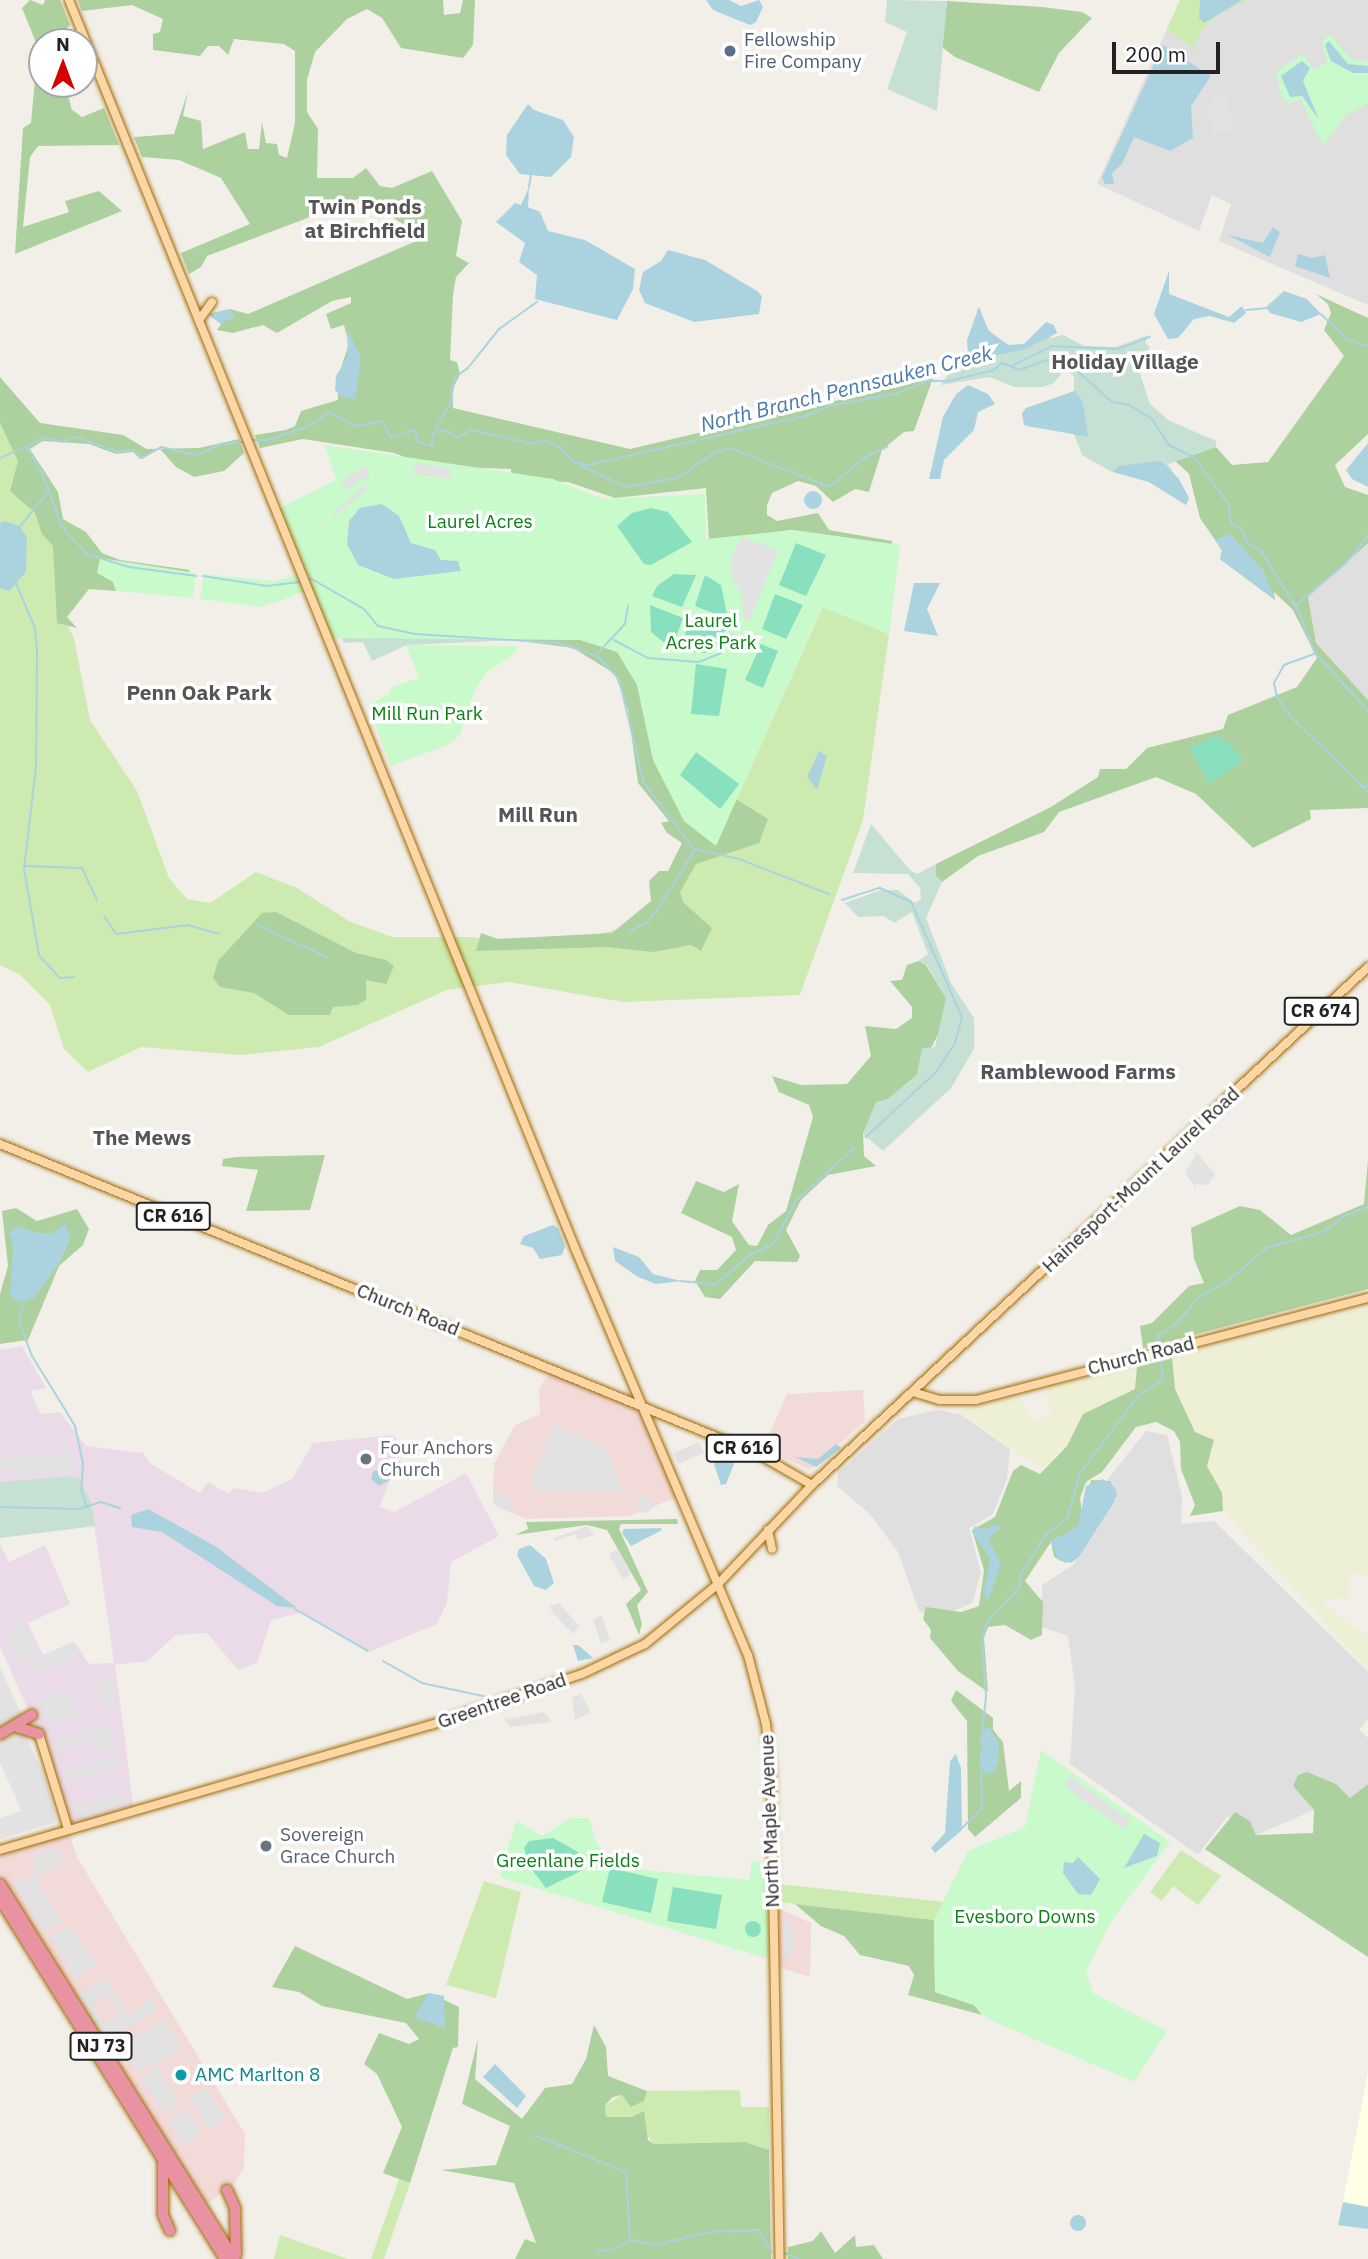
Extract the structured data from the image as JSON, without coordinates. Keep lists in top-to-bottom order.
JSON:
{
  "streets": {
    "highway": ["NJ 73"],
    "main road": [
      "CR 674",
      "Hainesport-Mount Laurel Road",
      "CR 616",
      "Church Road",
      "Greentree Road",
      "North Maple Avenue"
    ]
  },
  "crossings": [
    ["Hainesport-Mount Laurel Road", "Church Road"],
    ["Hainesport-Mount Laurel Road", "Greentree Road"],
    ["Church Road", "Greentree Road"],
    ["Church Road", "North Maple Avenue"],
    ["Greentree Road", "North Maple Avenue"]
  ],
  "districts": [
    "Twin Ponds at Birchfield",
    "Holiday Village",
    "Penn Oak Park",
    "Mill Run",
    "Ramblewood Farms",
    "The Mews"
  ],
  "water": ["North Branch Pennsauken Creek"],
  "parks": [
    "Laurel Acres",
    "Laurel Acres Park",
    "Mill Run Park",
    "Greenlane Fields",
    "Evesboro Downs"
  ],
  "places": [
    "Fellowship Fire Company",
    "Four Anchors Church",
    "Sovereign Grace Church",
    "AMC Marlton 8"
  ],
  "scale_bar": "200 m",
  "north": "top"
}
